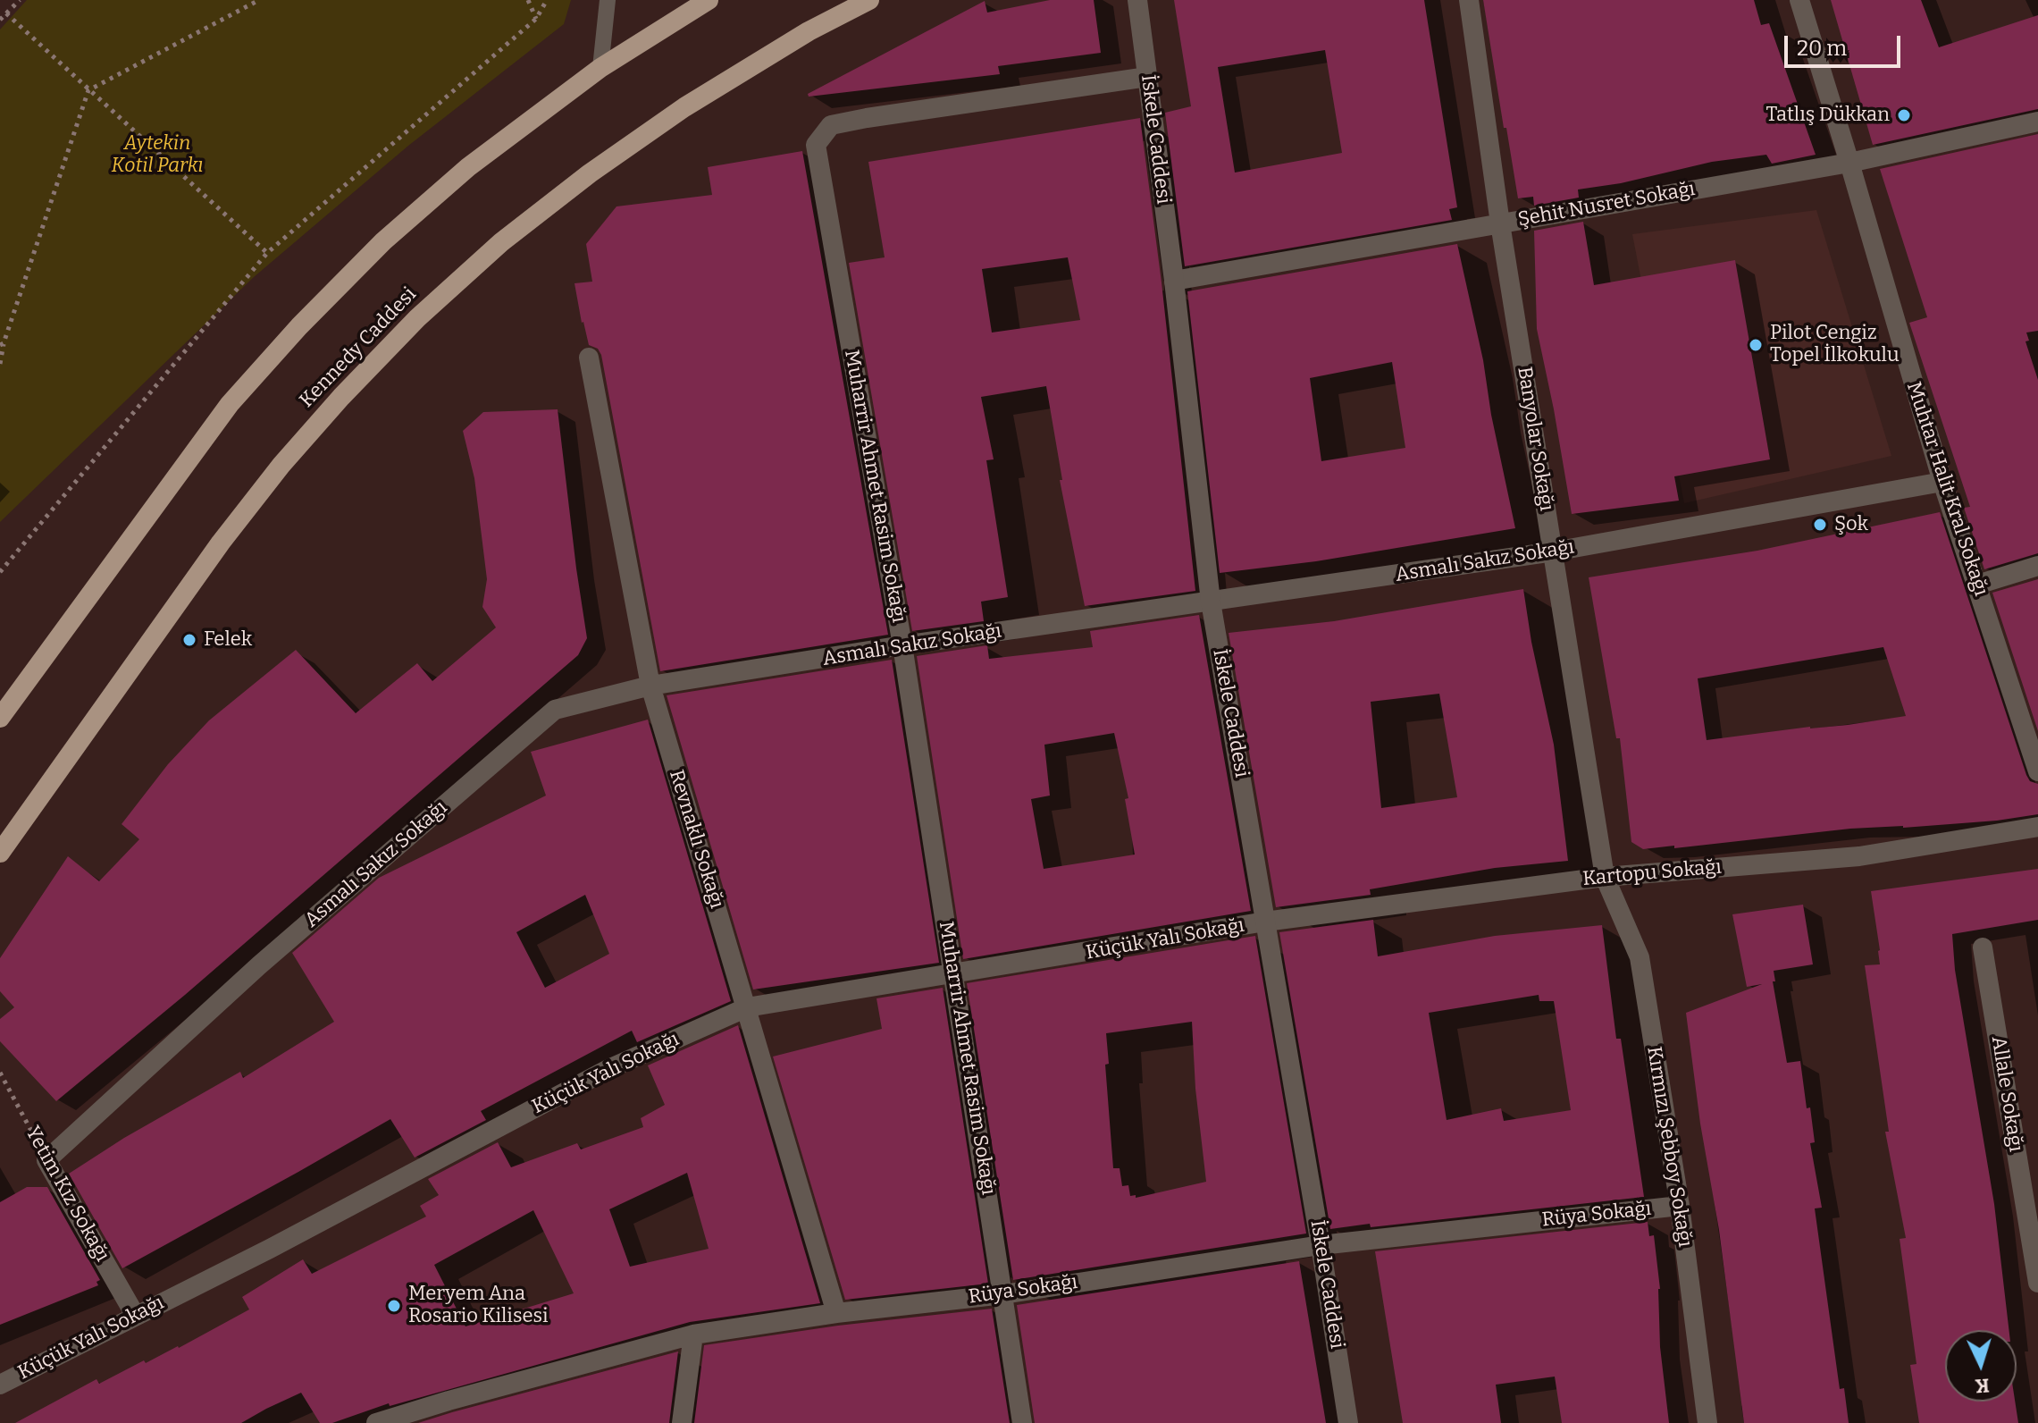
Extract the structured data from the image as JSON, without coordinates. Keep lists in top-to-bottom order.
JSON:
{
  "streets": {
    "highway": ["Kennedy Caddesi"],
    "street": [
      "İskele Caddesi",
      "Şehit Nusret Sokağı",
      "Banyolar Sokağı",
      "Muharrir Ahmet Rasim Sokağı",
      "Muhtar Halit Kral Sokağı",
      "Asmalı Sakız Sokağı",
      "Revnaklı Sokağı",
      "Kartopu Sokağı",
      "Küçük Yalı Sokağı",
      "Allale Sokağı",
      "Kırmızı Şebboy Sokağı",
      "Yetim Kız Sokağı",
      "Rüya Sokağı"
    ]
  },
  "crossings": [
    ["İskele Caddesi", "Şehit Nusret Sokağı"],
    ["İskele Caddesi", "Muharrir Ahmet Rasim Sokağı"],
    ["İskele Caddesi", "Asmalı Sakız Sokağı"],
    ["İskele Caddesi", "Kartopu Sokağı"],
    ["İskele Caddesi", "Küçük Yalı Sokağı"],
    ["İskele Caddesi", "Rüya Sokağı"],
    ["Şehit Nusret Sokağı", "Banyolar Sokağı"],
    ["Şehit Nusret Sokağı", "Muhtar Halit Kral Sokağı"],
    ["Banyolar Sokağı", "Asmalı Sakız Sokağı"],
    ["Banyolar Sokağı", "Kartopu Sokağı"],
    ["Banyolar Sokağı", "Kırmızı Şebboy Sokağı"],
    ["Muharrir Ahmet Rasim Sokağı", "Asmalı Sakız Sokağı"],
    ["Muharrir Ahmet Rasim Sokağı", "Küçük Yalı Sokağı"],
    ["Muharrir Ahmet Rasim Sokağı", "Rüya Sokağı"],
    ["Muhtar Halit Kral Sokağı", "Asmalı Sakız Sokağı"],
    ["Asmalı Sakız Sokağı", "Revnaklı Sokağı"],
    ["Asmalı Sakız Sokağı", "Yetim Kız Sokağı"],
    ["Revnaklı Sokağı", "Küçük Yalı Sokağı"],
    ["Revnaklı Sokağı", "Rüya Sokağı"],
    ["Kartopu Sokağı", "Küçük Yalı Sokağı"],
    ["Kartopu Sokağı", "Kırmızı Şebboy Sokağı"],
    ["Küçük Yalı Sokağı", "Yetim Kız Sokağı"],
    ["Kırmızı Şebboy Sokağı", "Rüya Sokağı"]
  ],
  "parks": ["Aytekin Kotil Parkı"],
  "places": [
    "Tatlış Dükkan",
    "Pilot Cengiz Topel İlkokulu",
    "Şok",
    "Felek",
    "Meryem Ana Rosario Kilisesi"
  ],
  "scale_bar": "20 m",
  "north": "bottom"
}
